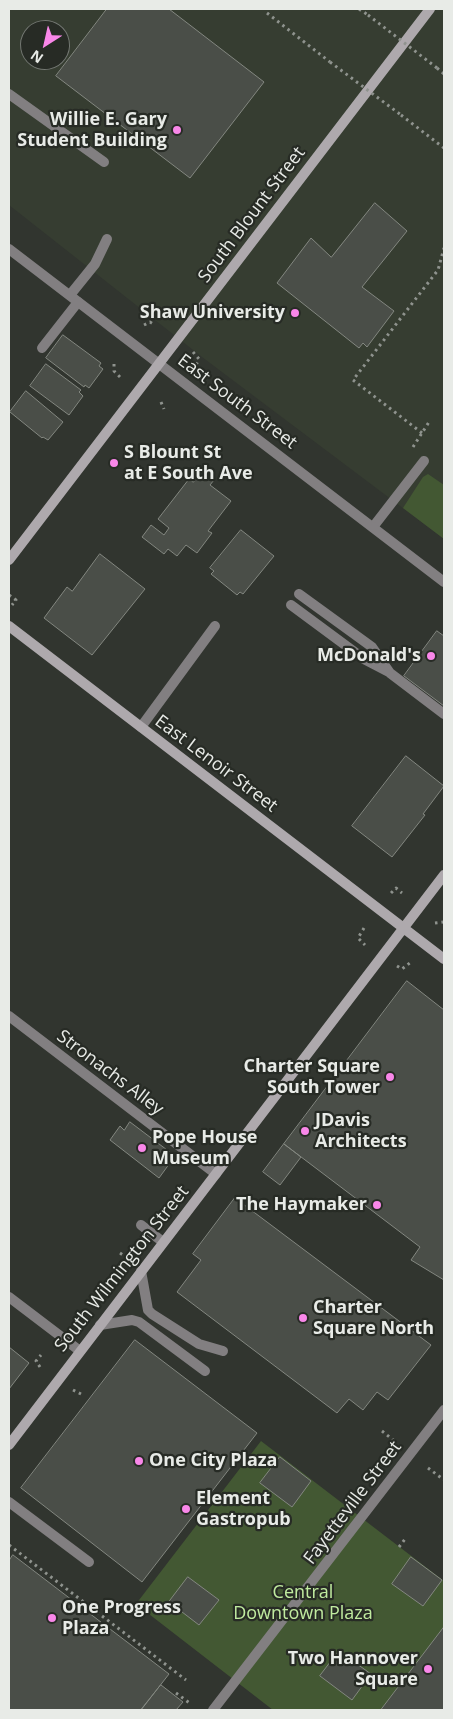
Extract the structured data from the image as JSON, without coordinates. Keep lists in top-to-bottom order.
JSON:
{
  "streets": {
    "main road": ["South Blount Street", "East Lenoir Street", "South Wilmington Street"],
    "street": ["East South Street", "Stronachs Alley", "Fayetteville Street"]
  },
  "crossings": [
    ["South Blount Street", "East South Street"],
    ["East Lenoir Street", "South Wilmington Street"],
    ["Stronachs Alley", "South Wilmington Street"]
  ],
  "parks": ["Central Downtown Plaza"],
  "places": [
    "Willie E. Gary Student Building",
    "Shaw University",
    "S Blount St at E South Ave",
    "McDonald's",
    "Charter Square South Tower",
    "JDavis Architects",
    "Pope House Museum",
    "The Haymaker",
    "Charter Square North",
    "One City Plaza",
    "Element Gastropub",
    "One Progress Plaza",
    "Two Hannover Square"
  ],
  "north": "bottom left"
}
